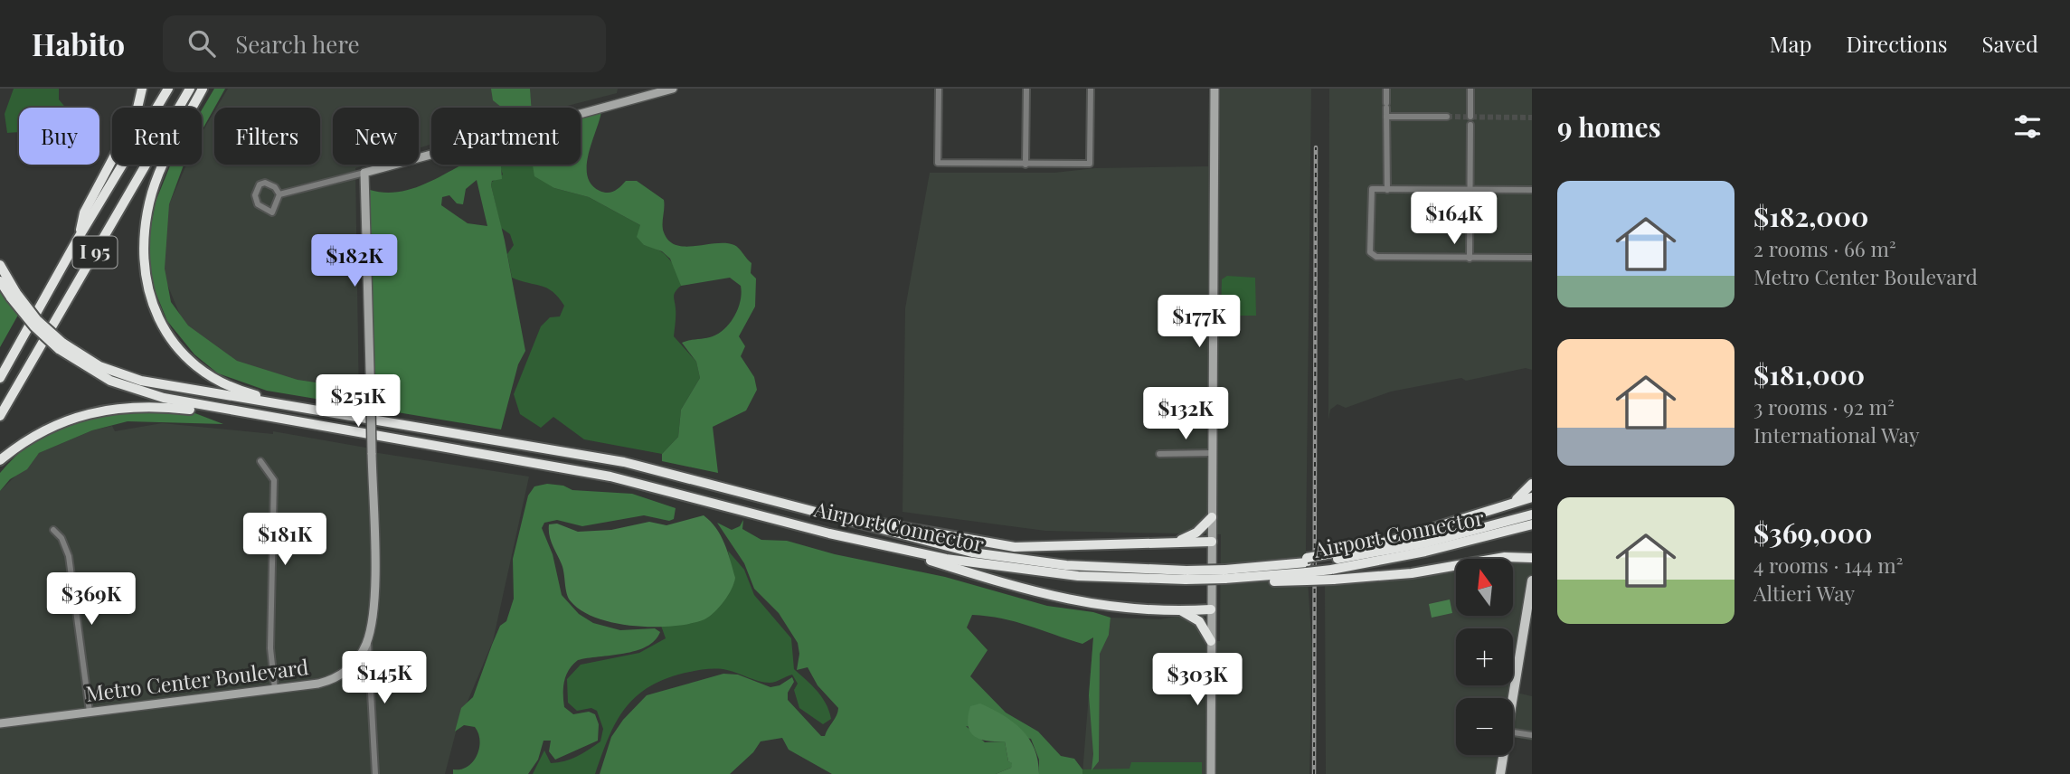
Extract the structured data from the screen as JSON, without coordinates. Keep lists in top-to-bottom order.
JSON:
{
  "streets": {
    "highway": ["I 95", "Airport Connector"],
    "street": ["Metro Center Boulevard"]
  },
  "north": "top",
  "page": {
    "header": "Habito",
    "search": "Search here",
    "nav": ["Map", "Directions", "Saved"],
    "heading": "9 homes",
    "chip": [
      "Buy",
      "Rent",
      "Filters",
      "New",
      "Apartment"
    ],
    "list": [
      {
        "name": "$182,000",
        "note": "2 rooms · 66 m² · Metro Center Boulevard"
      },
      {
        "name": "$181,000",
        "note": "3 rooms · 92 m² · International Way"
      },
      {
        "name": "$369,000",
        "note": "4 rooms · 144 m² · Altieri Way"
      }
    ],
    "price": [
      "$164K",
      "$182K",
      "$177K",
      "$251K",
      "$132K",
      "$181K",
      "$369K",
      "$145K",
      "$303K"
    ],
    "map_buttons": ["+", "−"]
  }
}
